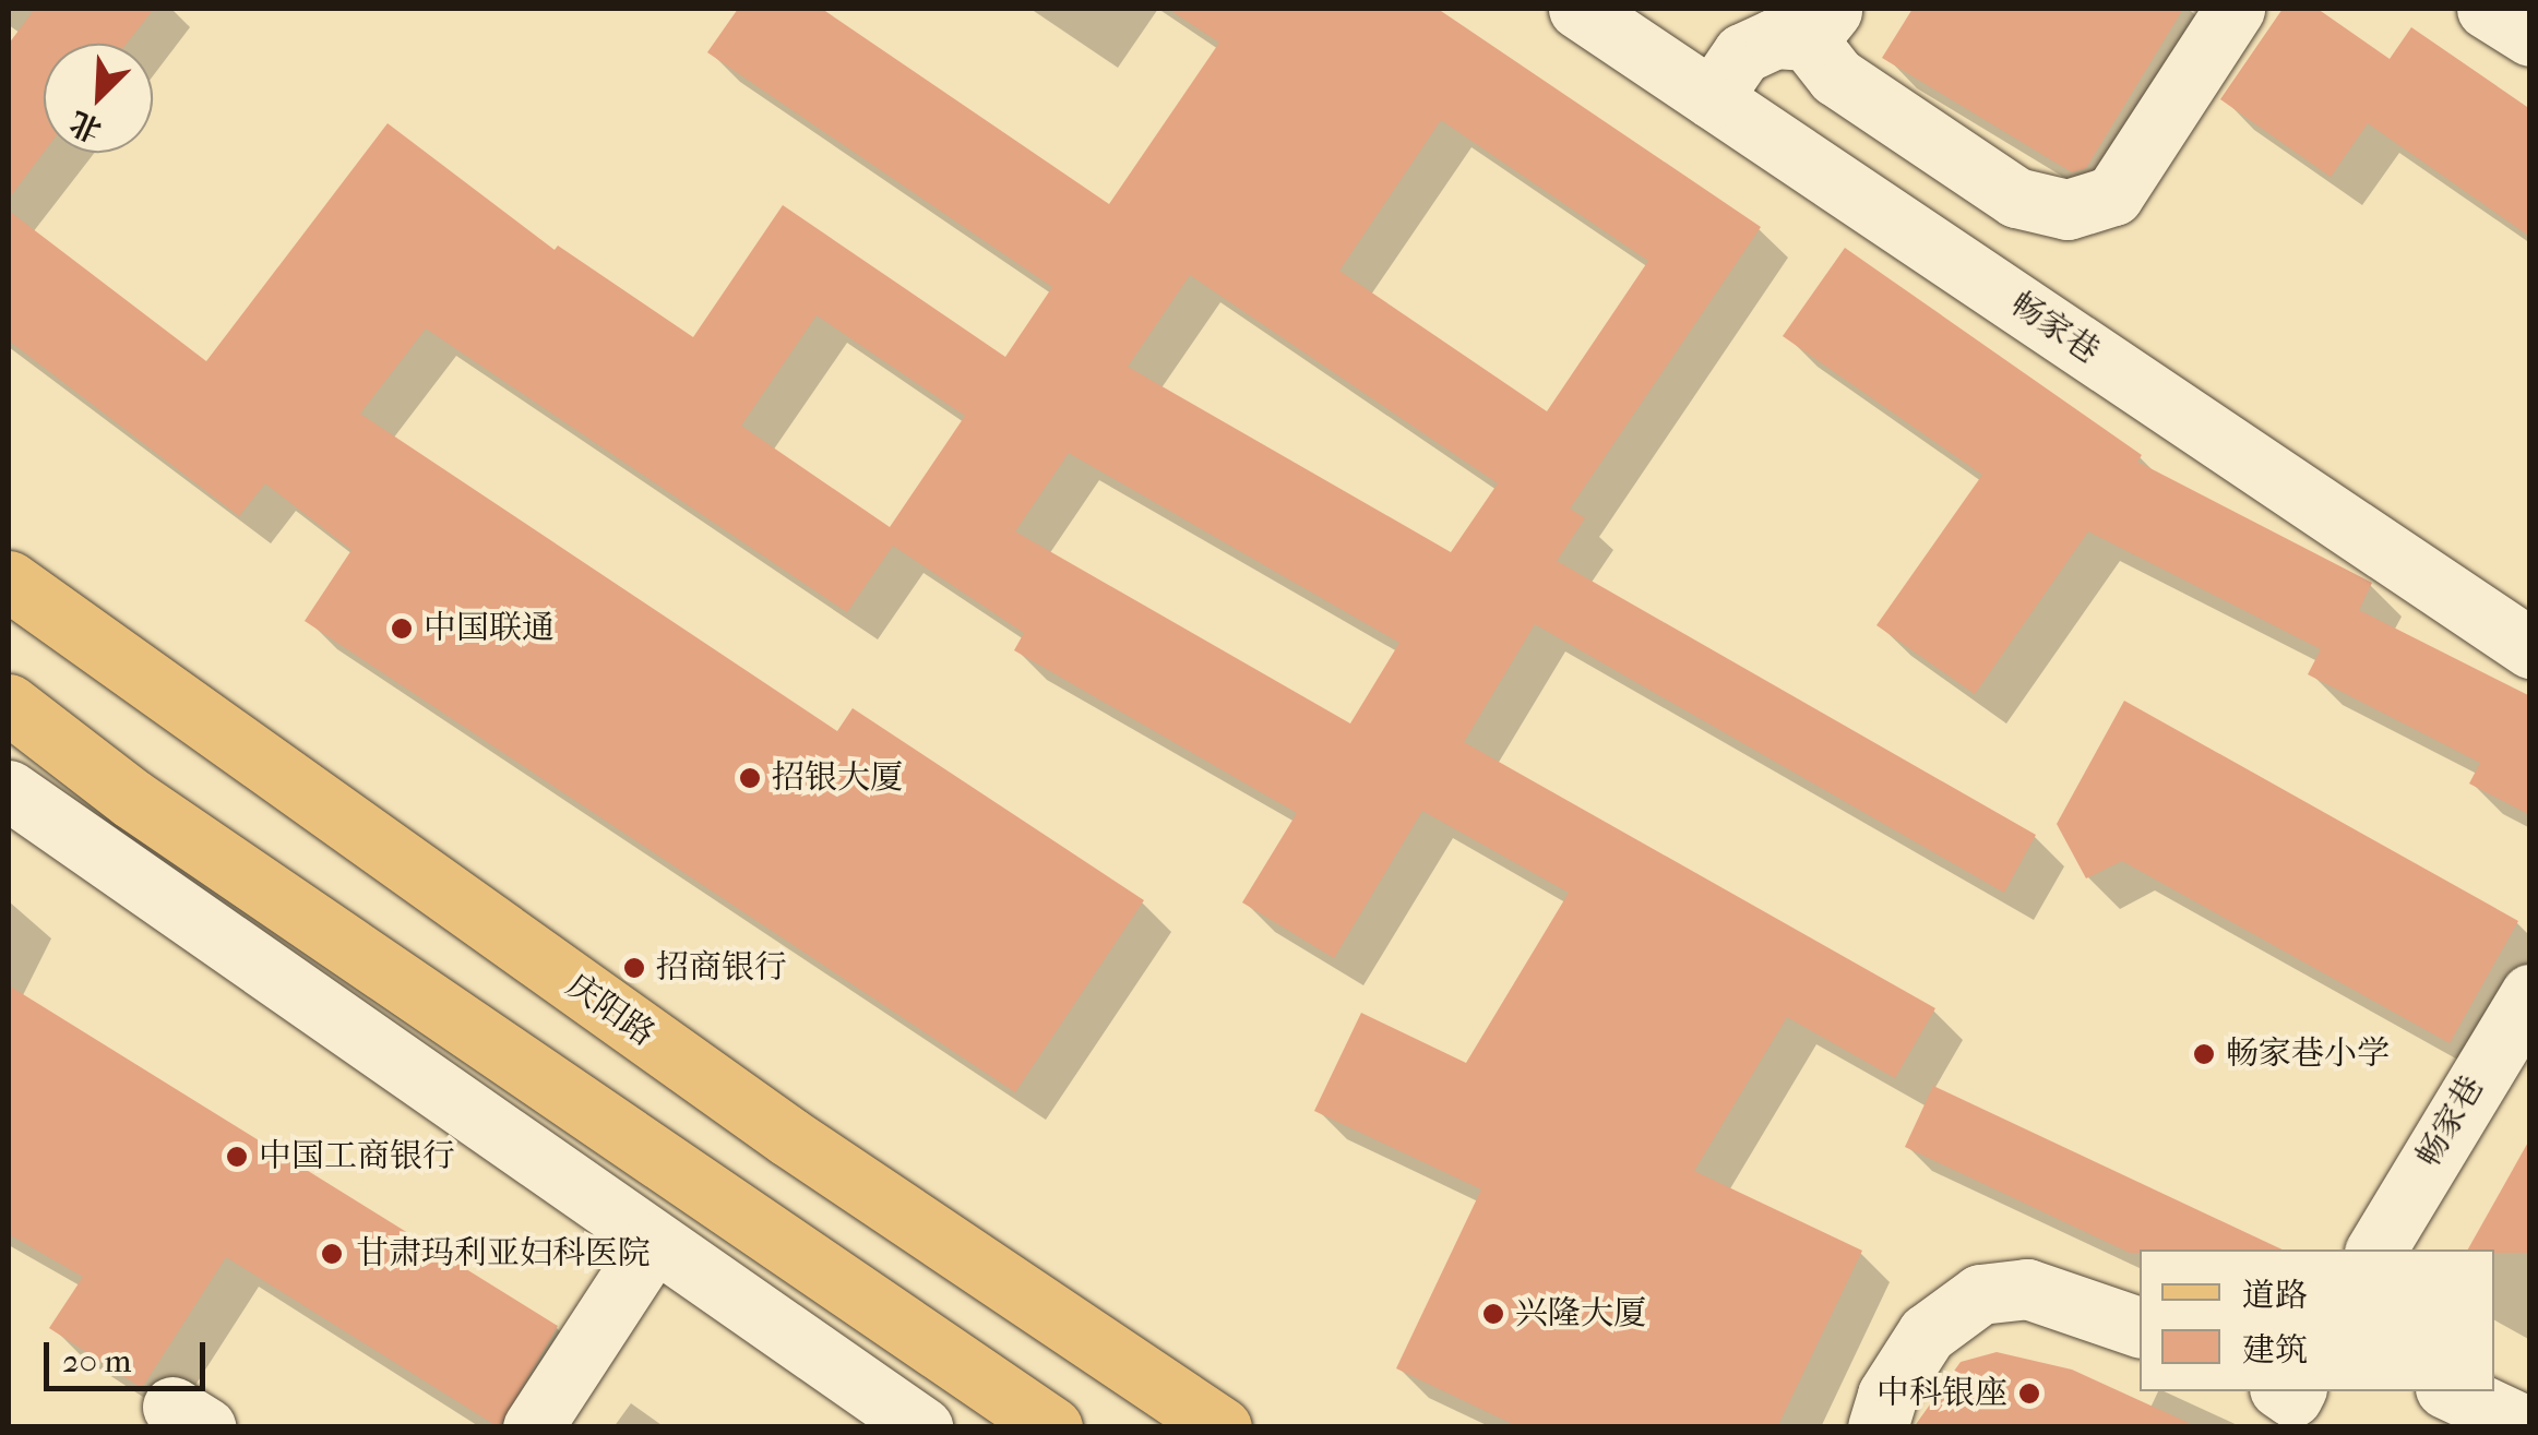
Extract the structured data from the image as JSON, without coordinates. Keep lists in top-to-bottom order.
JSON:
{
  "streets": {
    "main road": ["庆阳路"],
    "street": ["畅家巷"]
  },
  "places": [
    "中国联通",
    "招银大厦",
    "招商银行",
    "畅家巷小学",
    "中国工商银行",
    "甘肃玛利亚妇科医院",
    "兴隆大厦",
    "中科银座"
  ],
  "legend": ["道路", "建筑"],
  "scale_bar": "20 m",
  "north": "bottom left"
}
